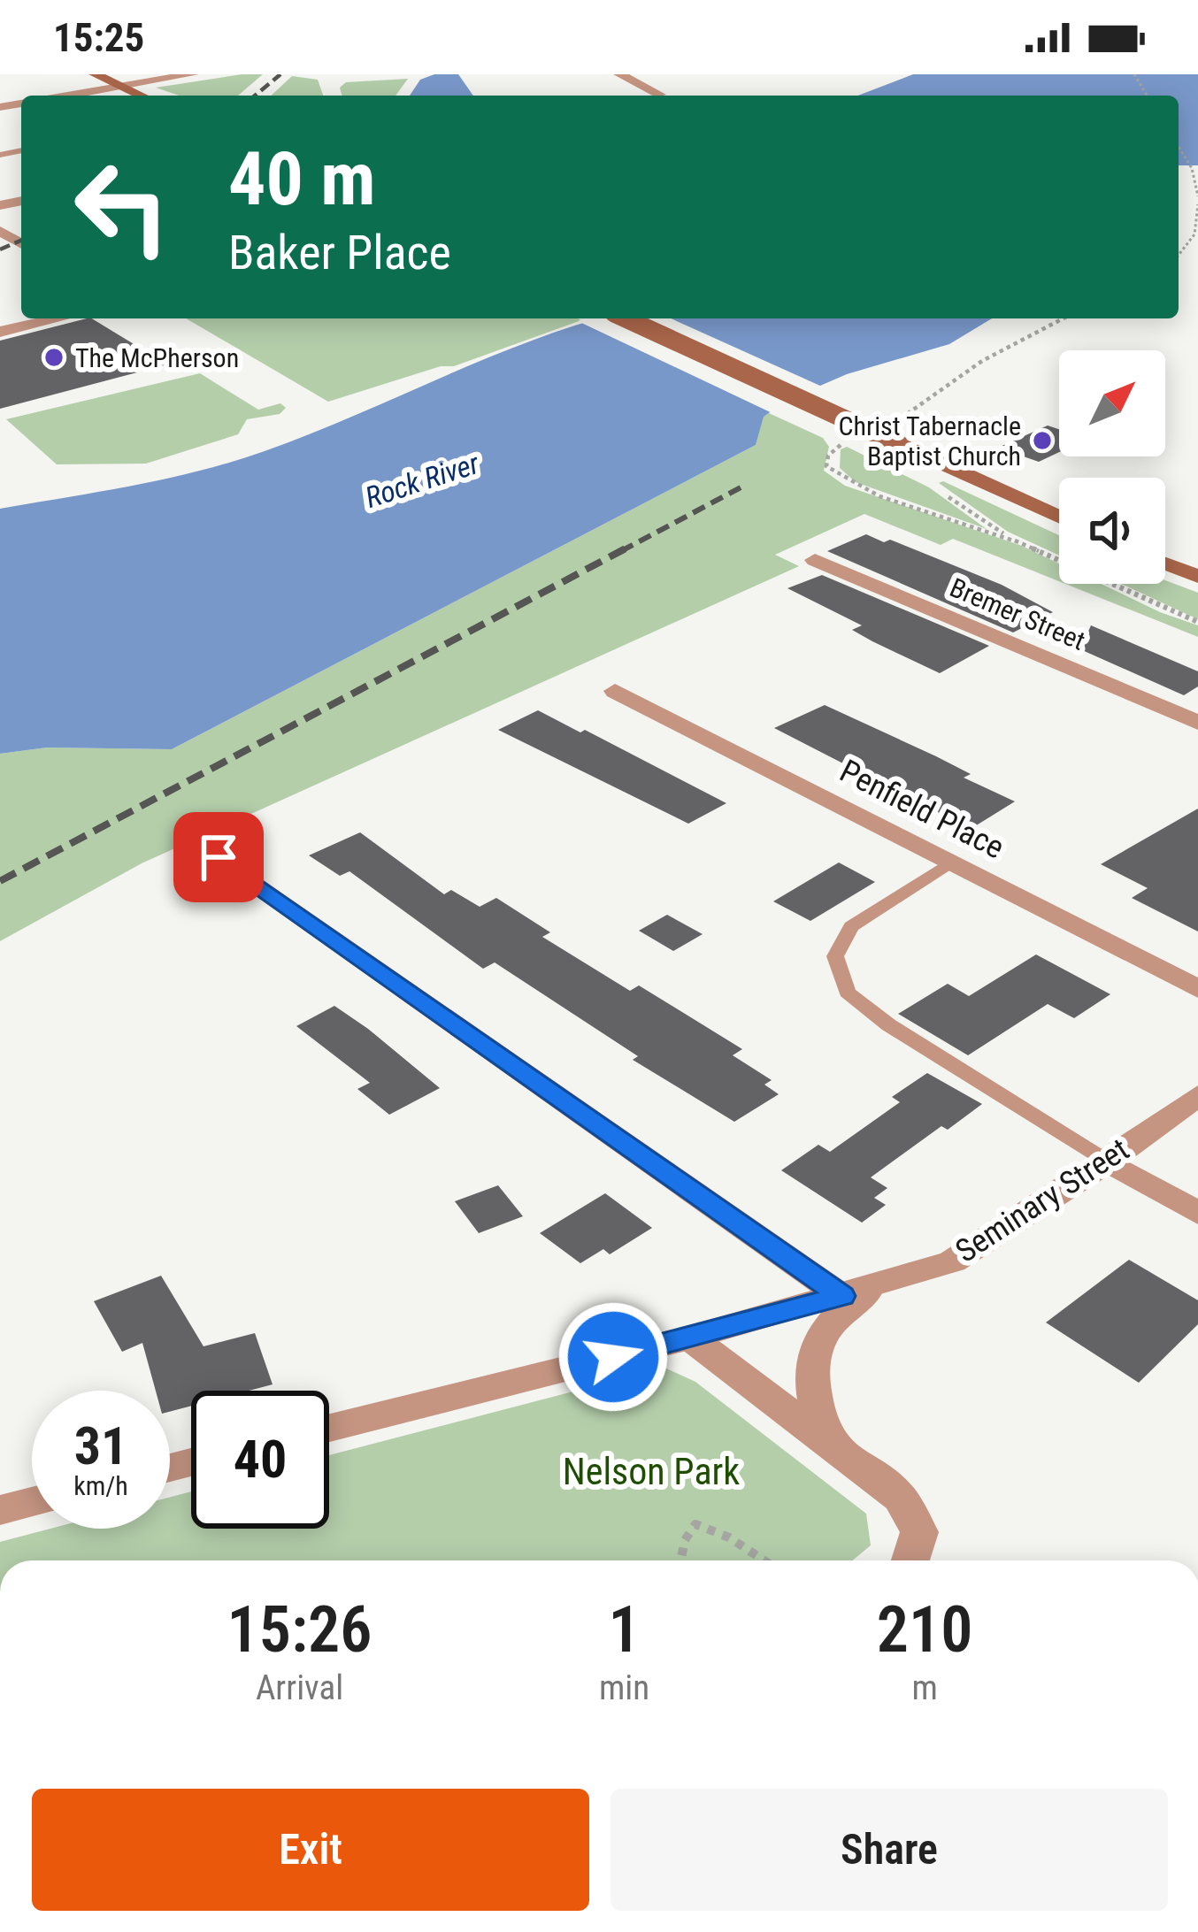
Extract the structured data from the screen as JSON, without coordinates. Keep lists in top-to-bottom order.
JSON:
{
  "streets": {
    "street": ["Bremer Street", "Penfield Place", "Seminary Street"]
  },
  "water": ["Rock River"],
  "parks": ["Nelson Park"],
  "places": ["The McPherson", "Christ Tabernacle Baptist Church"],
  "north": "top right",
  "page": {
    "status": "15:25",
    "turn": ["40 m", "Baker Place"],
    "speed": "31 km/h",
    "limit": "40",
    "eta": [
      "15:26",
      "Arrival",
      "1",
      "min",
      "210",
      "m"
    ],
    "buttons": ["Exit", "Share"]
  }
}
